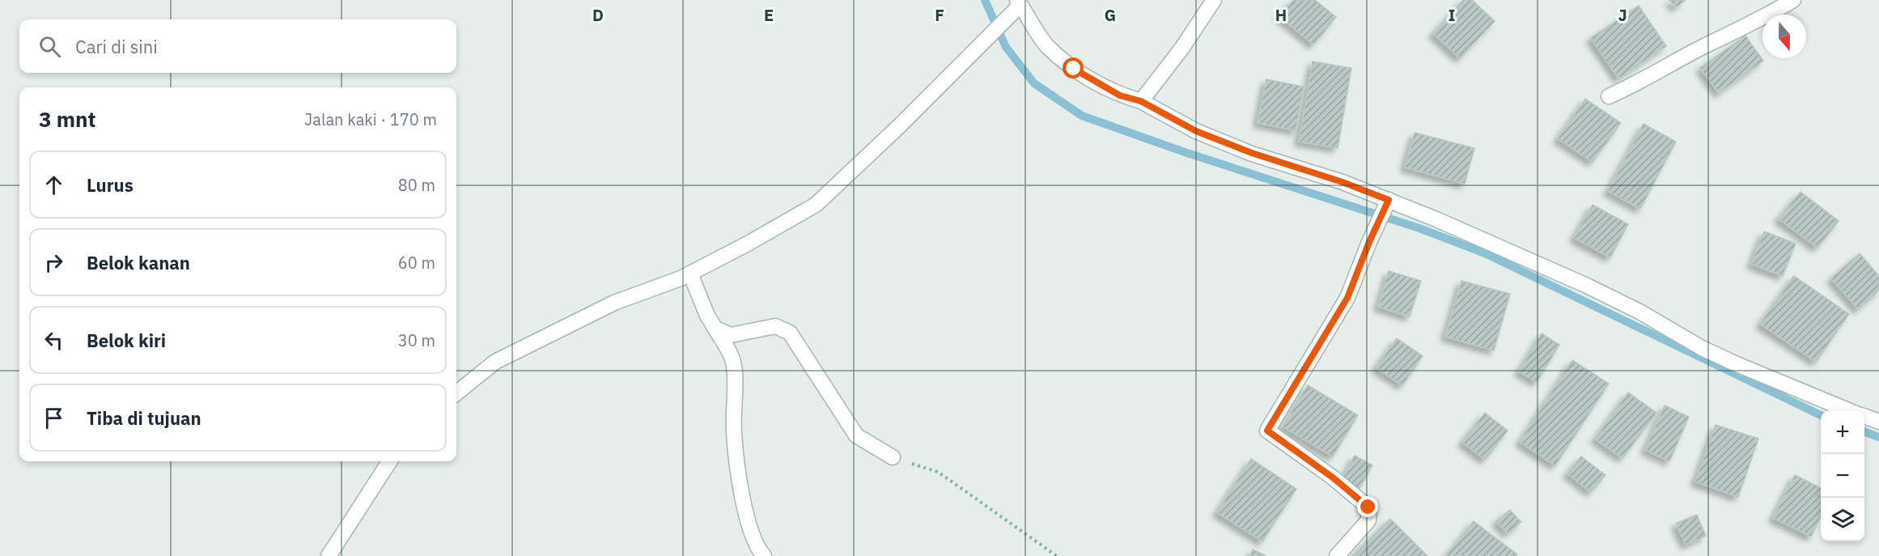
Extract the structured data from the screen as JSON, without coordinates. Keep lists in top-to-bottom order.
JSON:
{
  "north": "bottom",
  "page": {
    "search": "Cari di sini",
    "heading": ["3 mnt", "Jalan kaki · 170 m"],
    "list": [
      ["Lurus", "80 m"],
      ["Belok kanan", "60 m"],
      ["Belok kiri", "30 m"],
      "Tiba di tujuan"
    ],
    "map_buttons": ["+", "−"]
  },
  "grid": {
    "columns": [
      "D",
      "E",
      "F",
      "G",
      "H",
      "I",
      "J"
    ]
  }
}
